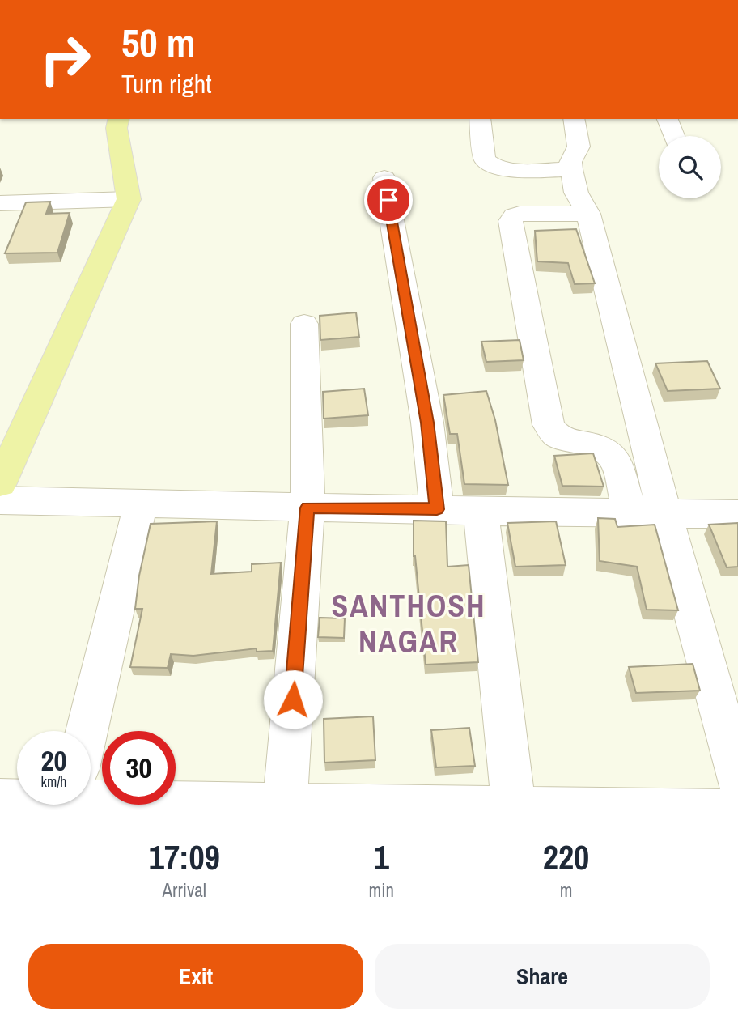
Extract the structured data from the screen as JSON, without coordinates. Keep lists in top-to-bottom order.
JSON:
{
  "districts": ["SANTHOSH NAGAR"],
  "page": {
    "turn": ["50 m", "Turn right"],
    "speed": "20 km/h",
    "limit": "30",
    "eta": [
      "17:09",
      "Arrival",
      "1",
      "min",
      "220",
      "m"
    ],
    "buttons": ["Exit", "Share"]
  }
}
